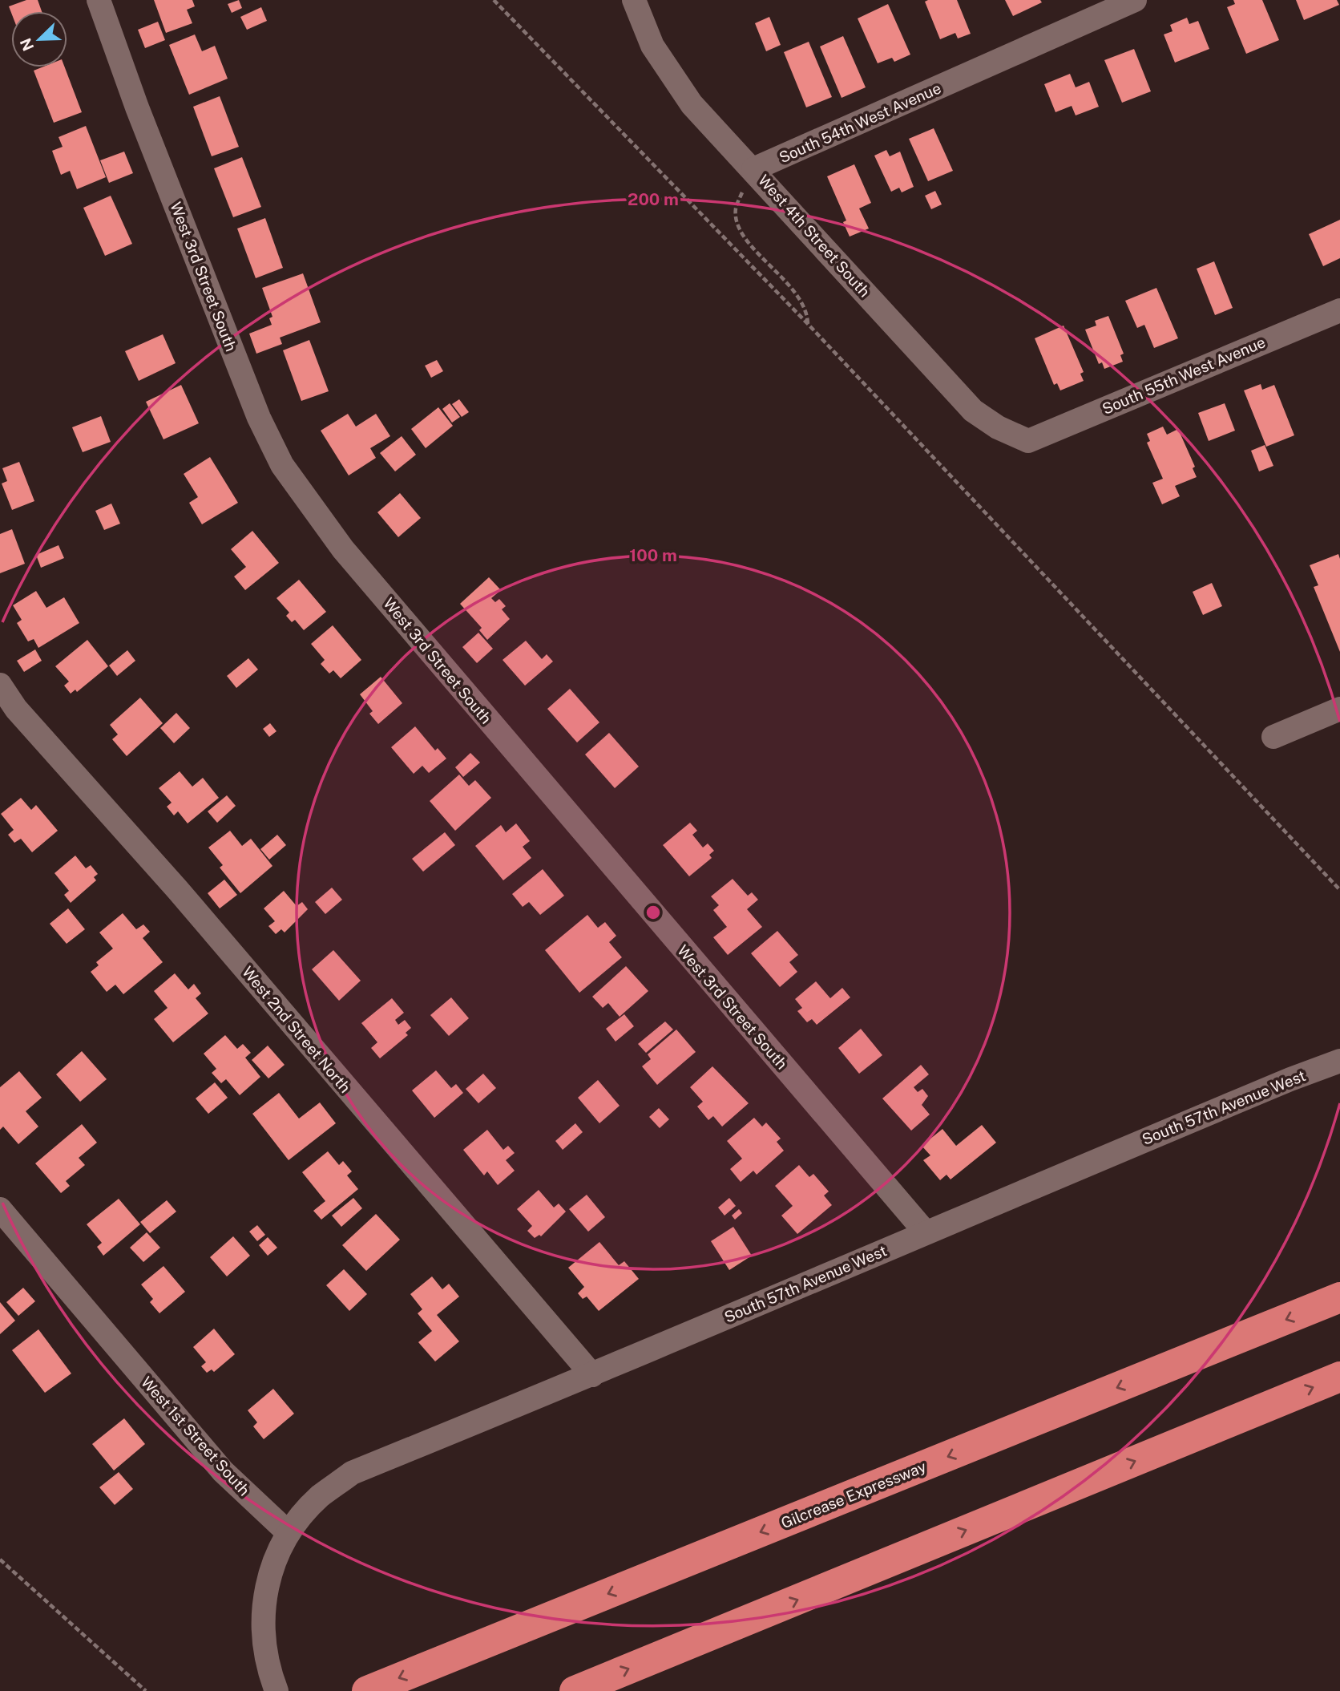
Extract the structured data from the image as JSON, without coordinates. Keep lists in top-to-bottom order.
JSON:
{
  "streets": {
    "highway": ["Gilcrease Expressway"],
    "street": [
      "South 54th West Avenue",
      "West 4th Street South",
      "West 3rd Street South",
      "South 55th West Avenue",
      "West 2nd Street North",
      "South 57th Avenue West",
      "West 1st Street South"
    ]
  },
  "crossings": [
    ["South 54th West Avenue", "West 4th Street South"],
    ["West 4th Street South", "South 55th West Avenue"],
    ["West 3rd Street South", "South 57th Avenue West"],
    ["West 2nd Street North", "South 57th Avenue West"],
    ["South 57th Avenue West", "West 1st Street South"]
  ],
  "north": "bottom left",
  "rings": ["200 m", "100 m"]
}
